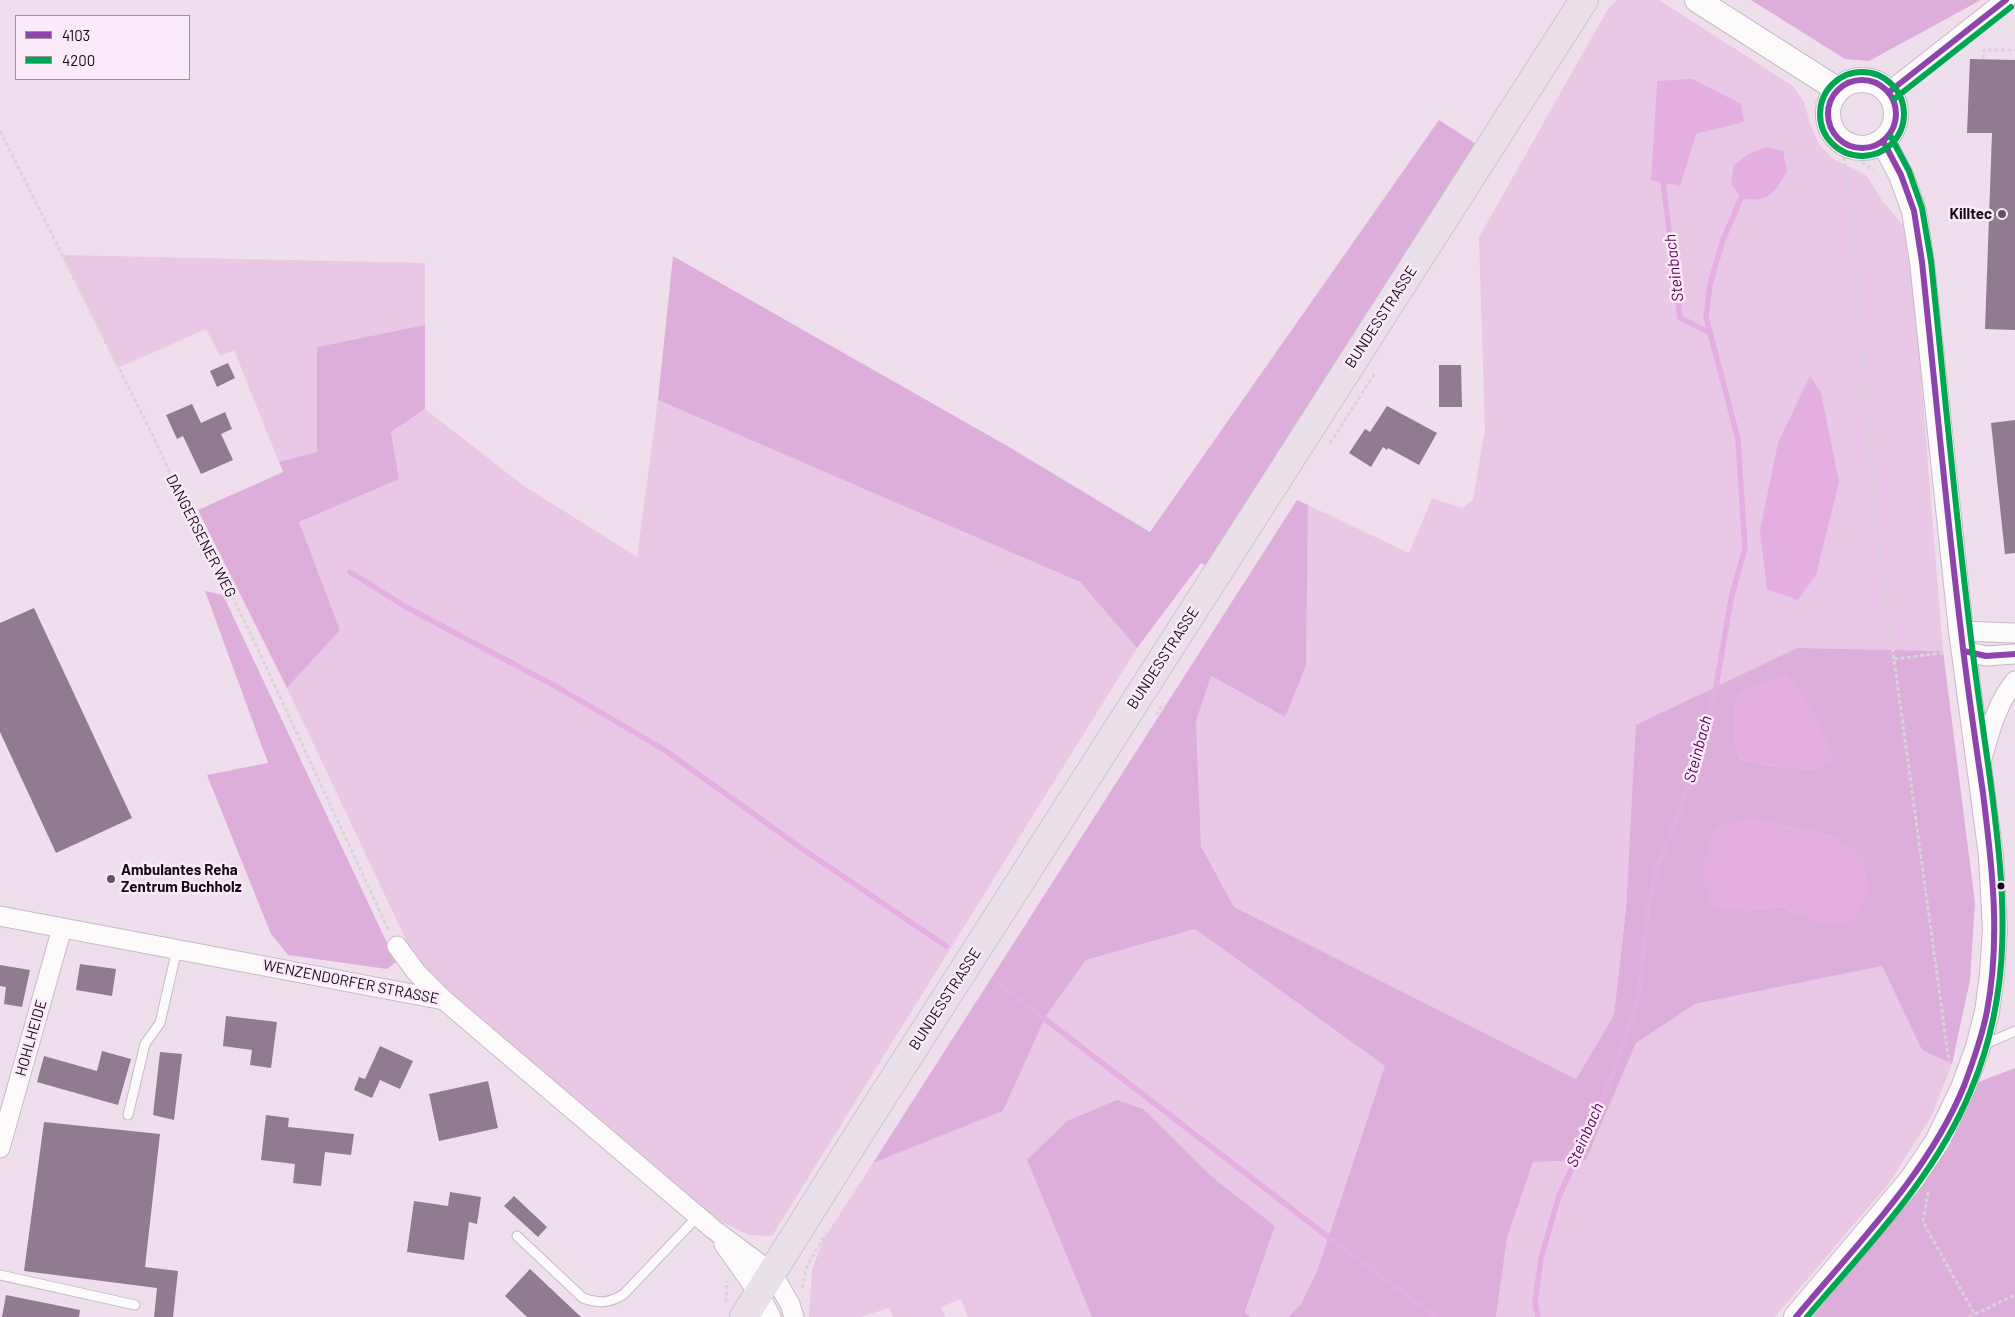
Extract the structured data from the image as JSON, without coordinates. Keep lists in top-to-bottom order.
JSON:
{
  "streets": {
    "main road": ["BUNDESSTRASSE"],
    "street": ["WENZENDORFER STRASSE", "HOHLHEIDE"],
    "path": ["DANGERSENER WEG"]
  },
  "crossings": [
    ["BUNDESSTRASSE", "WENZENDORFER STRASSE"],
    ["WENZENDORFER STRASSE", "HOHLHEIDE"]
  ],
  "water": ["Steinbach"],
  "places": ["Killtec", "Ambulantes Reha Zentrum Buchholz"],
  "lines": ["transit line 4103", "transit line 4200"],
  "legend": ["4103", "4200"]
}
